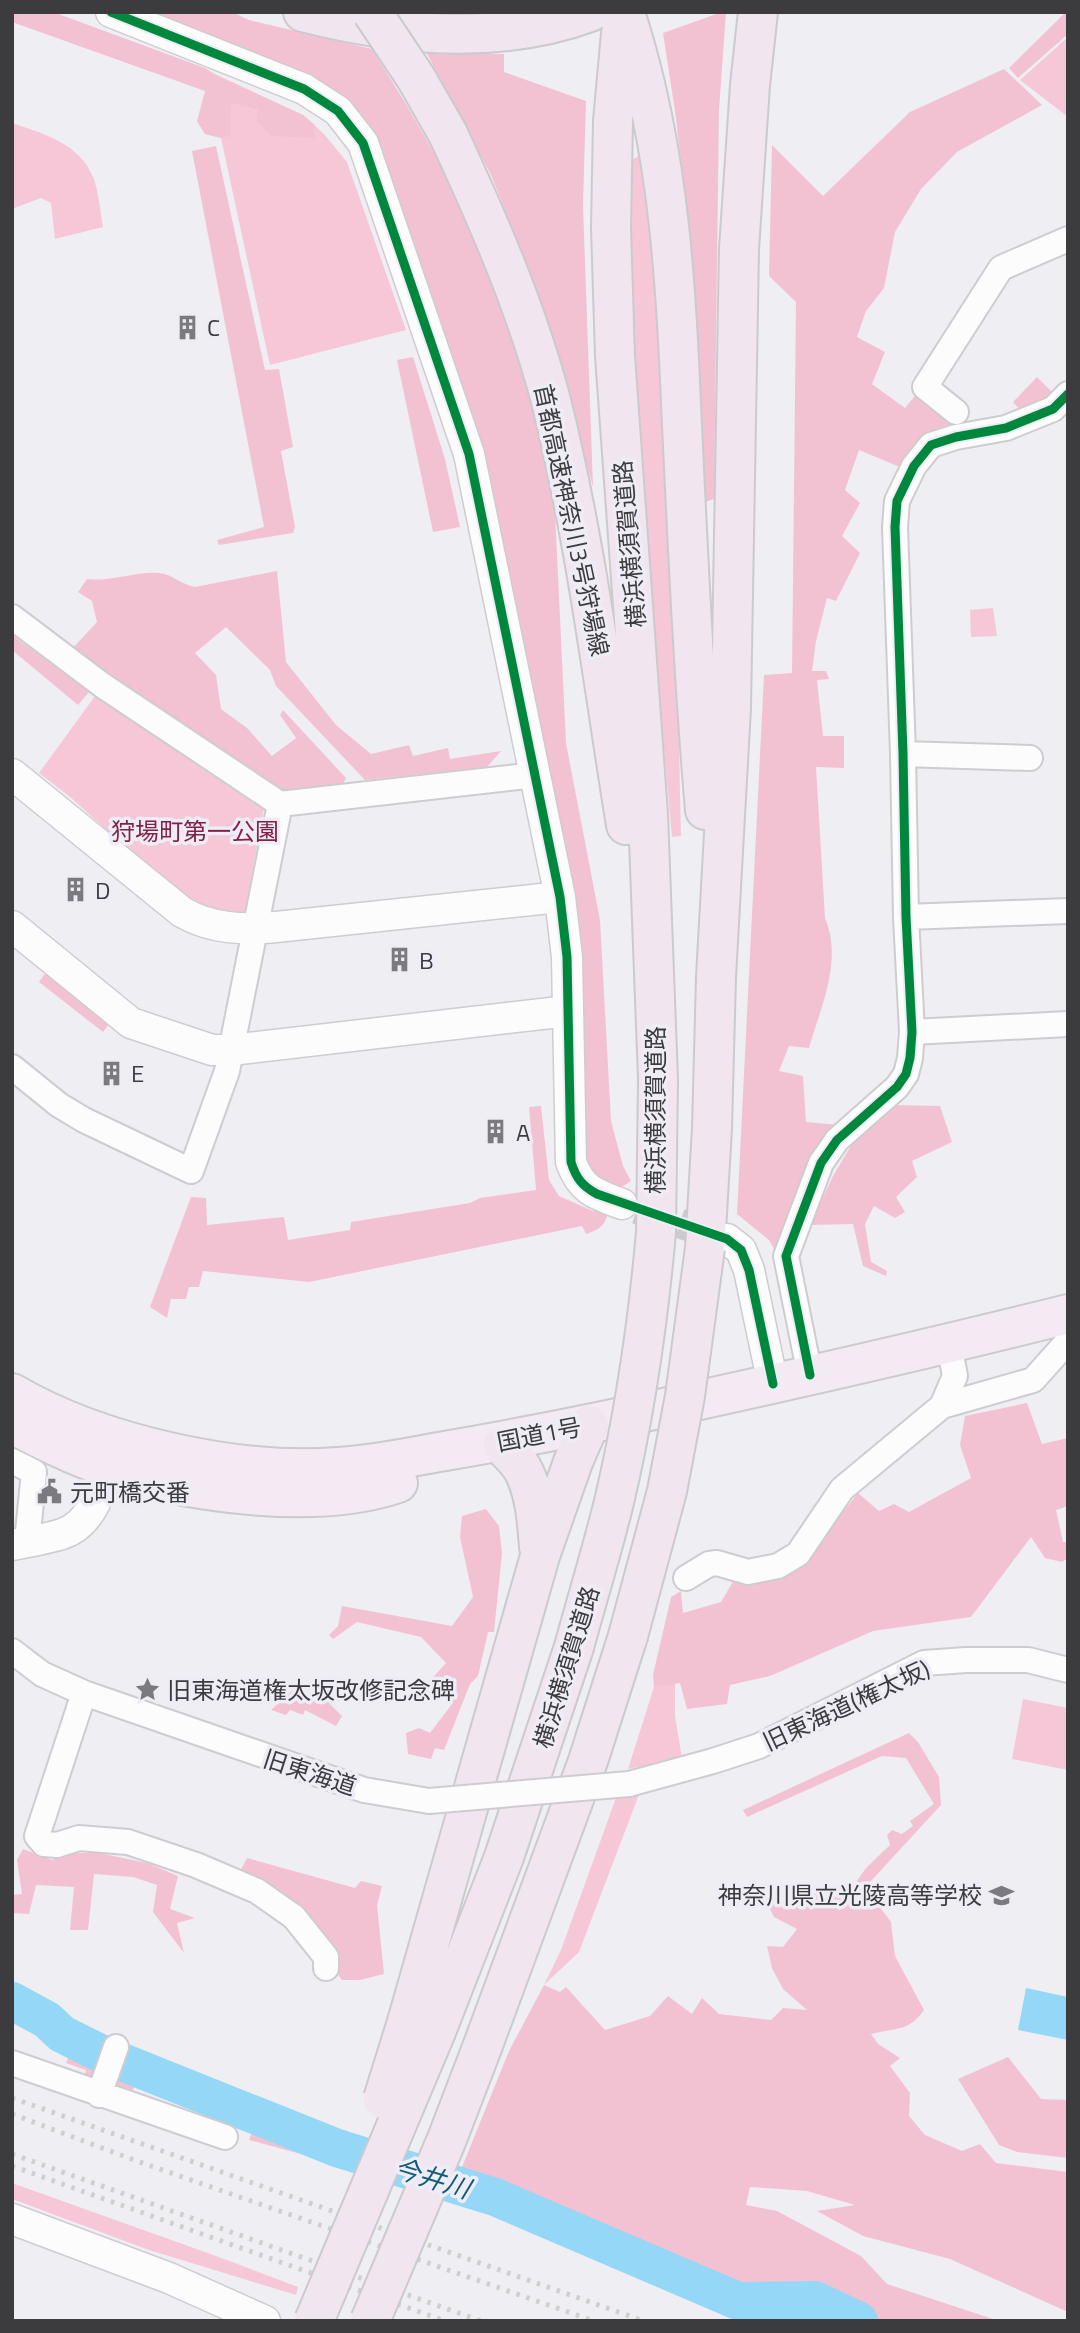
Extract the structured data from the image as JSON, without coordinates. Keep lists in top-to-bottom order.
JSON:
{
  "streets": {
    "highway": ["首都高速神奈川3号狩場線", "横浜横須賀道路", "国道1号"],
    "street": ["旧東海道(権太坂)", "旧東海道"]
  },
  "crossings": [
    ["首都高速神奈川3号狩場線", "横浜横須賀道路"],
    ["旧東海道(権太坂)", "旧東海道"]
  ],
  "water": ["今井川"],
  "parks": ["狩場町第一公園"],
  "places": {
    "building": [
      "C",
      "D",
      "B",
      "E",
      "A"
    ],
    "public building": ["元町橋交番"],
    "place": ["旧東海道権太坂改修記念碑"],
    "school or university": ["神奈川県立光陵高等学校"]
  }
}
